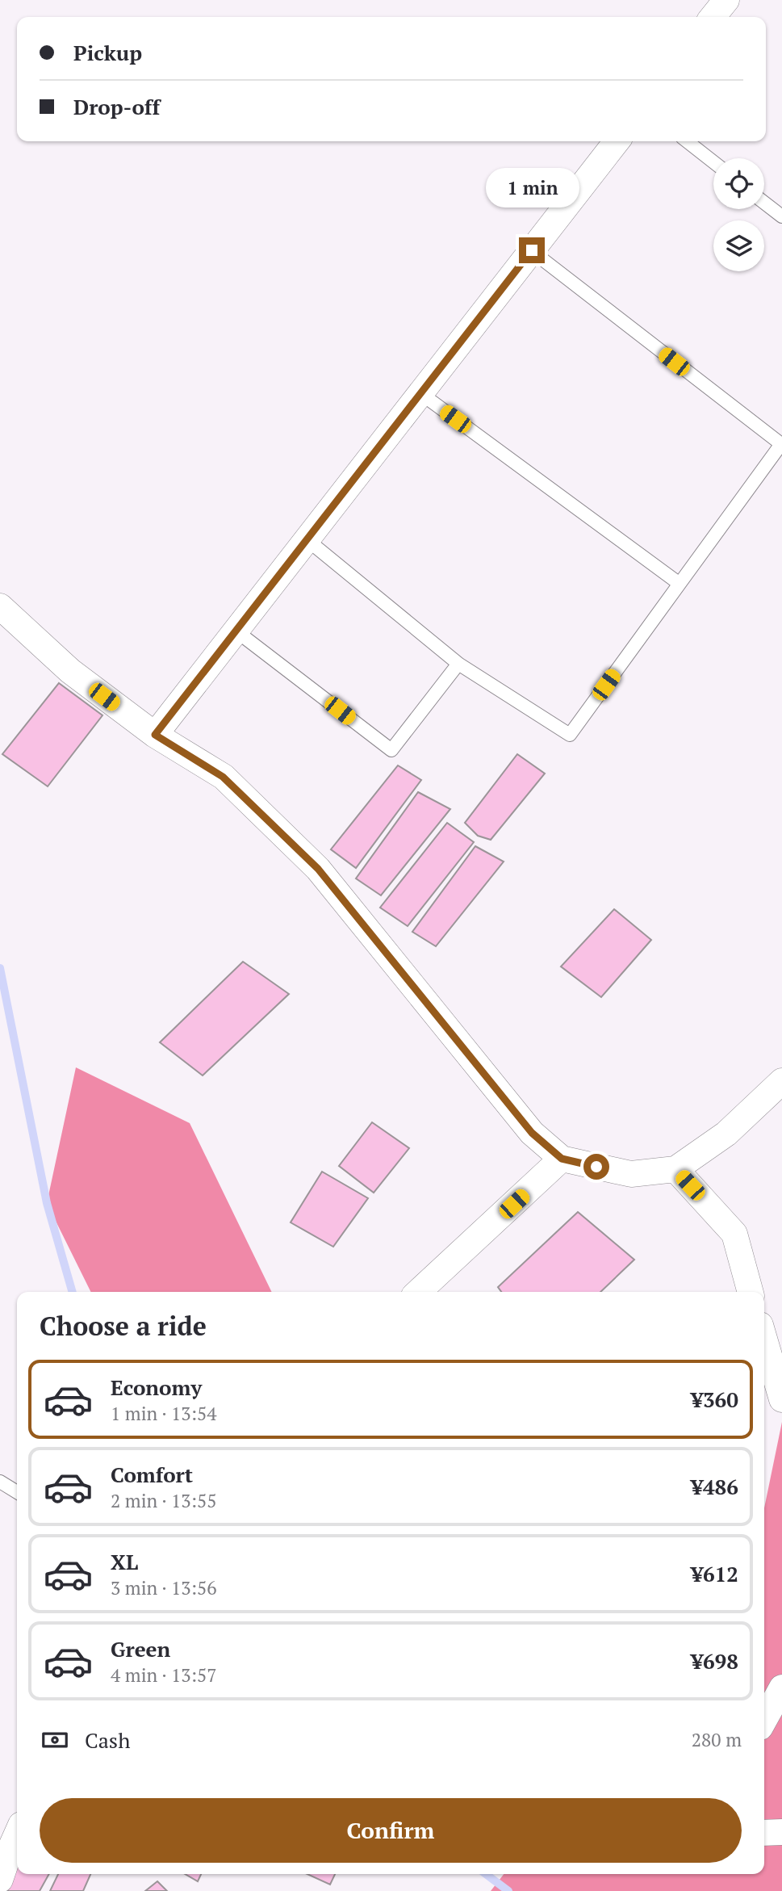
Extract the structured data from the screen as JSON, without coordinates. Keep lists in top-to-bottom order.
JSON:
{
  "page": {
    "banner": ["Pickup", "Drop-off"],
    "bubble": "1 min",
    "heading": "Choose a ride",
    "list": [
      {
        "name": "Economy",
        "note": "1 min · 13:54",
        "value": "¥360"
      },
      {
        "name": "Comfort",
        "note": "2 min · 13:55",
        "value": "¥486"
      },
      {
        "name": "XL",
        "note": "3 min · 13:56",
        "value": "¥612"
      },
      {
        "name": "Green",
        "note": "4 min · 13:57",
        "value": "¥698"
      }
    ],
    "pay": ["Cash", "280 m"],
    "buttons": "Confirm"
  }
}
